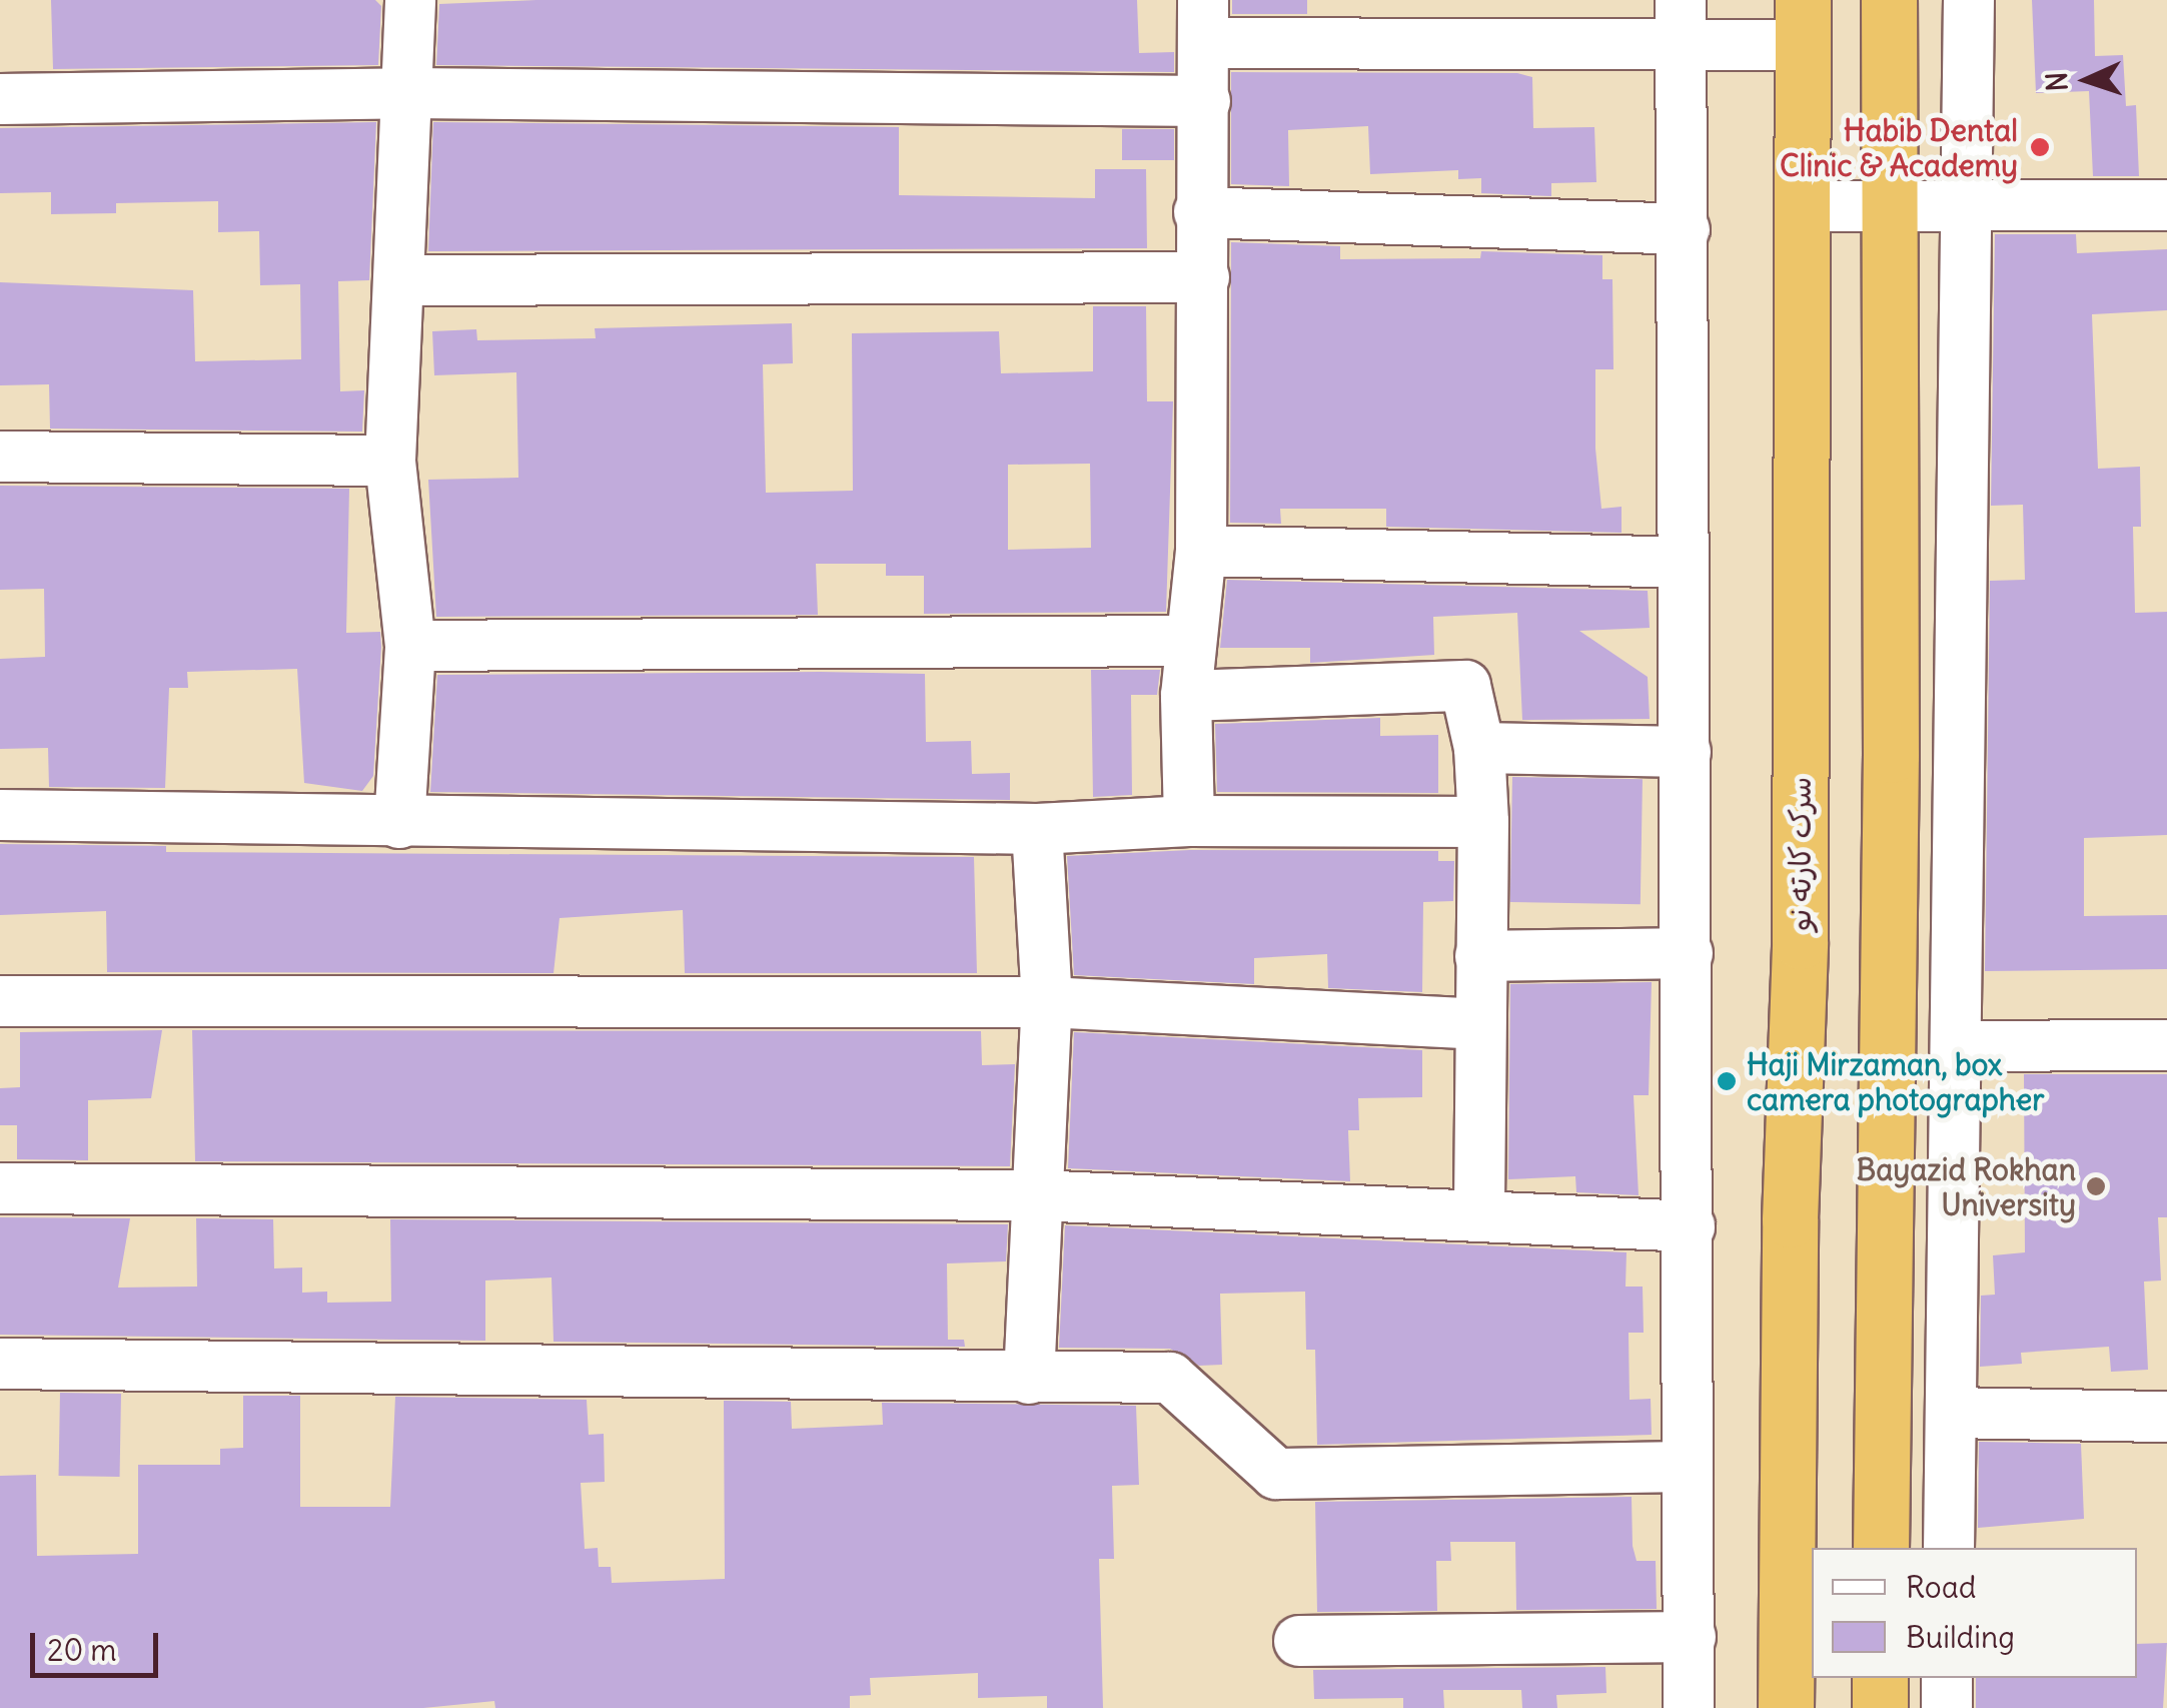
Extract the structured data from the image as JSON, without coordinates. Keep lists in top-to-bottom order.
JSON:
{
  "streets": {
    "highway": ["سرک کارته نو"]
  },
  "places": ["Habib Dental Clinic & Academy", "Haji Mirzaman, box camera photographer", "Bayazid Rokhan University"],
  "legend": ["Road", "Building"],
  "scale_bar": "20 m",
  "north": "left"
}
